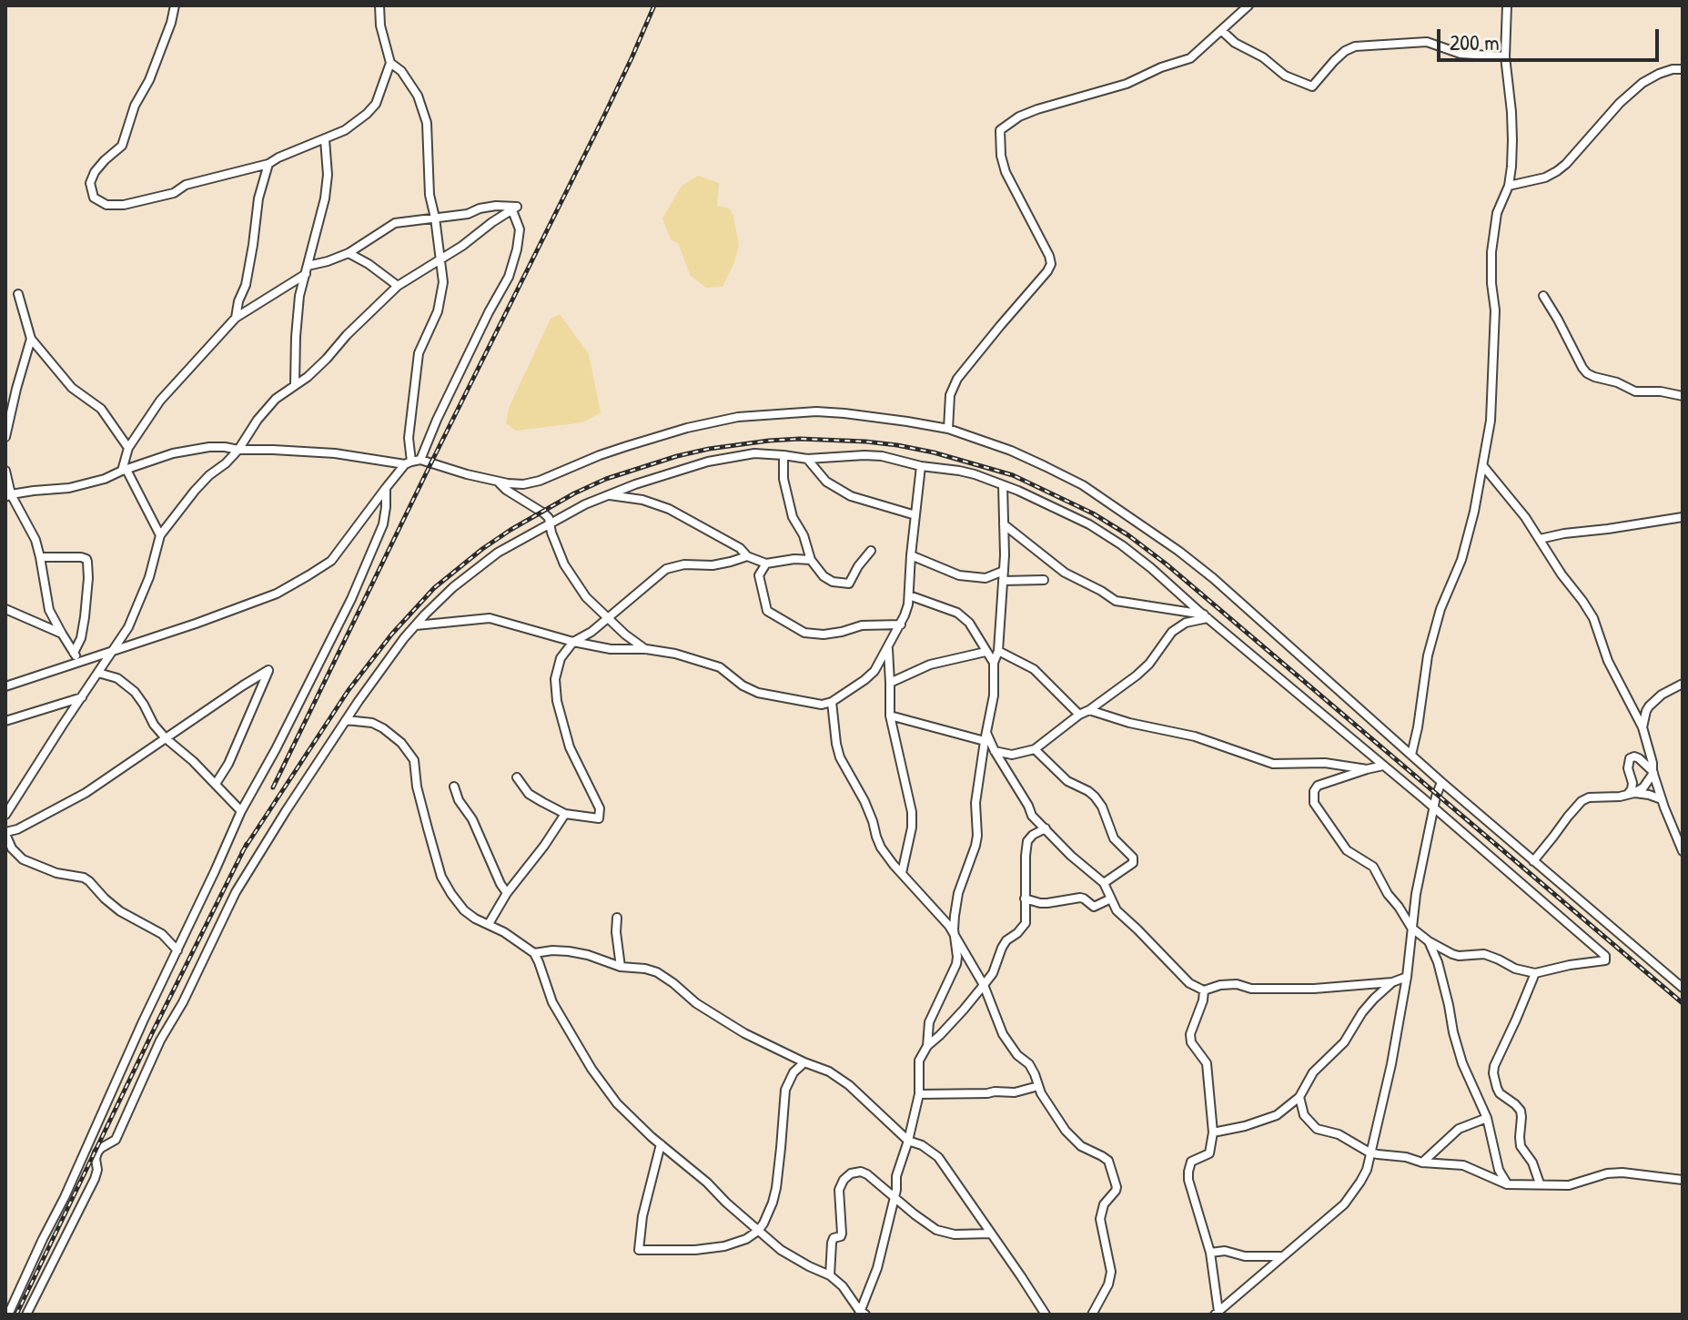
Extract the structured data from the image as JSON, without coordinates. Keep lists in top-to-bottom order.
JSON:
{
  "scale_bar": "200 m"
}
